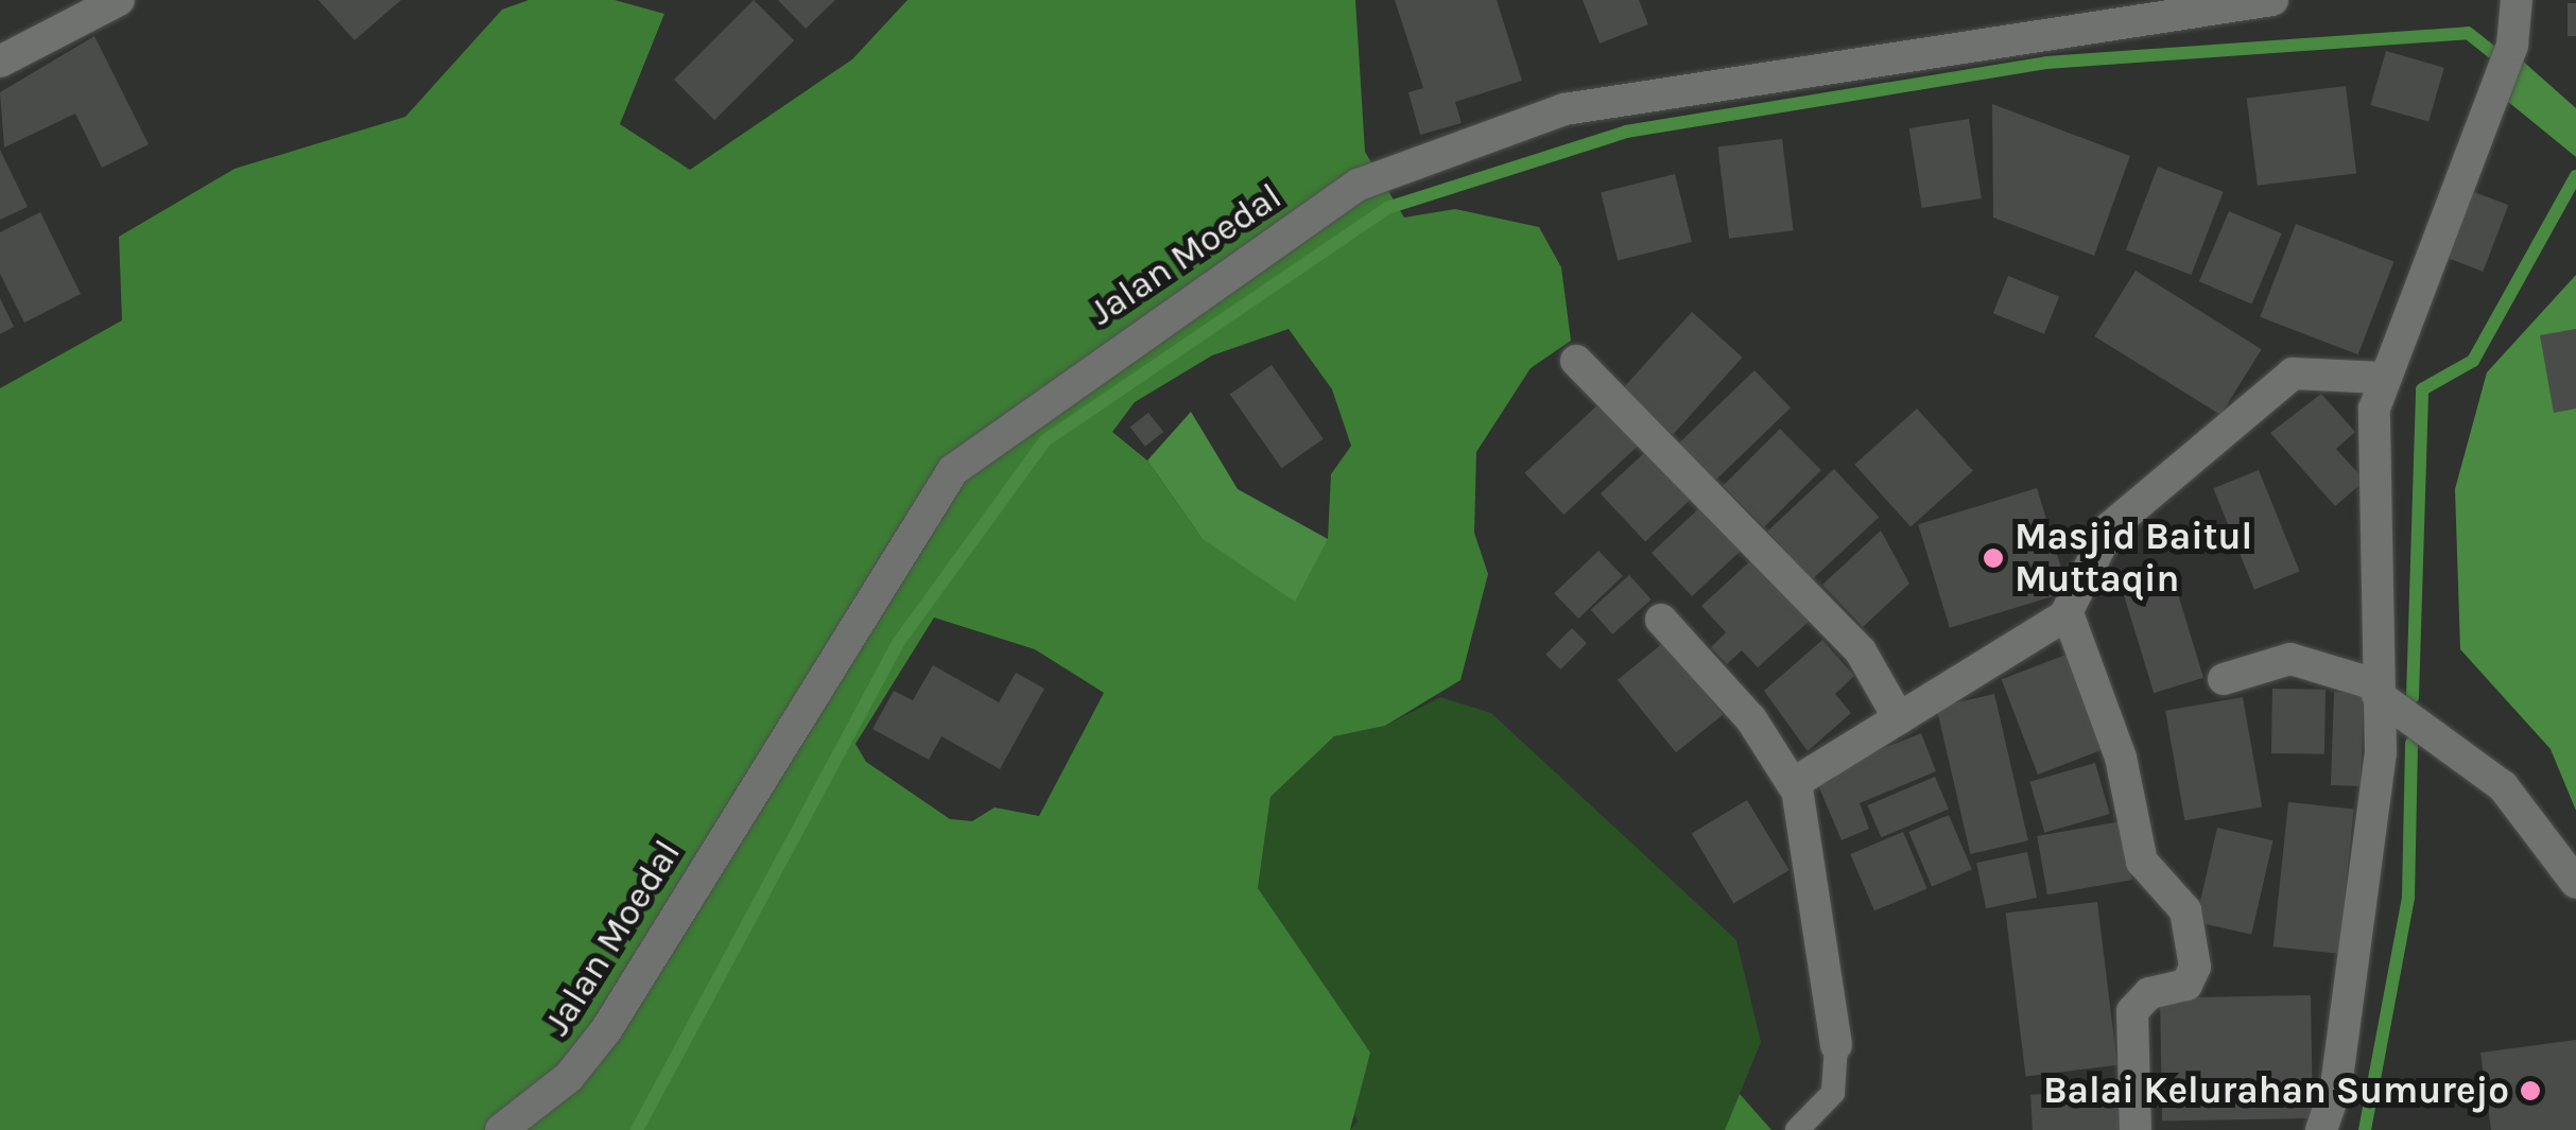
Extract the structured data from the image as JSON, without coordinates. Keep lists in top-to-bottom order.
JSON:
{
  "streets": {
    "street": ["Jalan Moedal"]
  },
  "places": ["Masjid Baitul Muttaqin", "Balai Kelurahan Sumurejo"]
}
